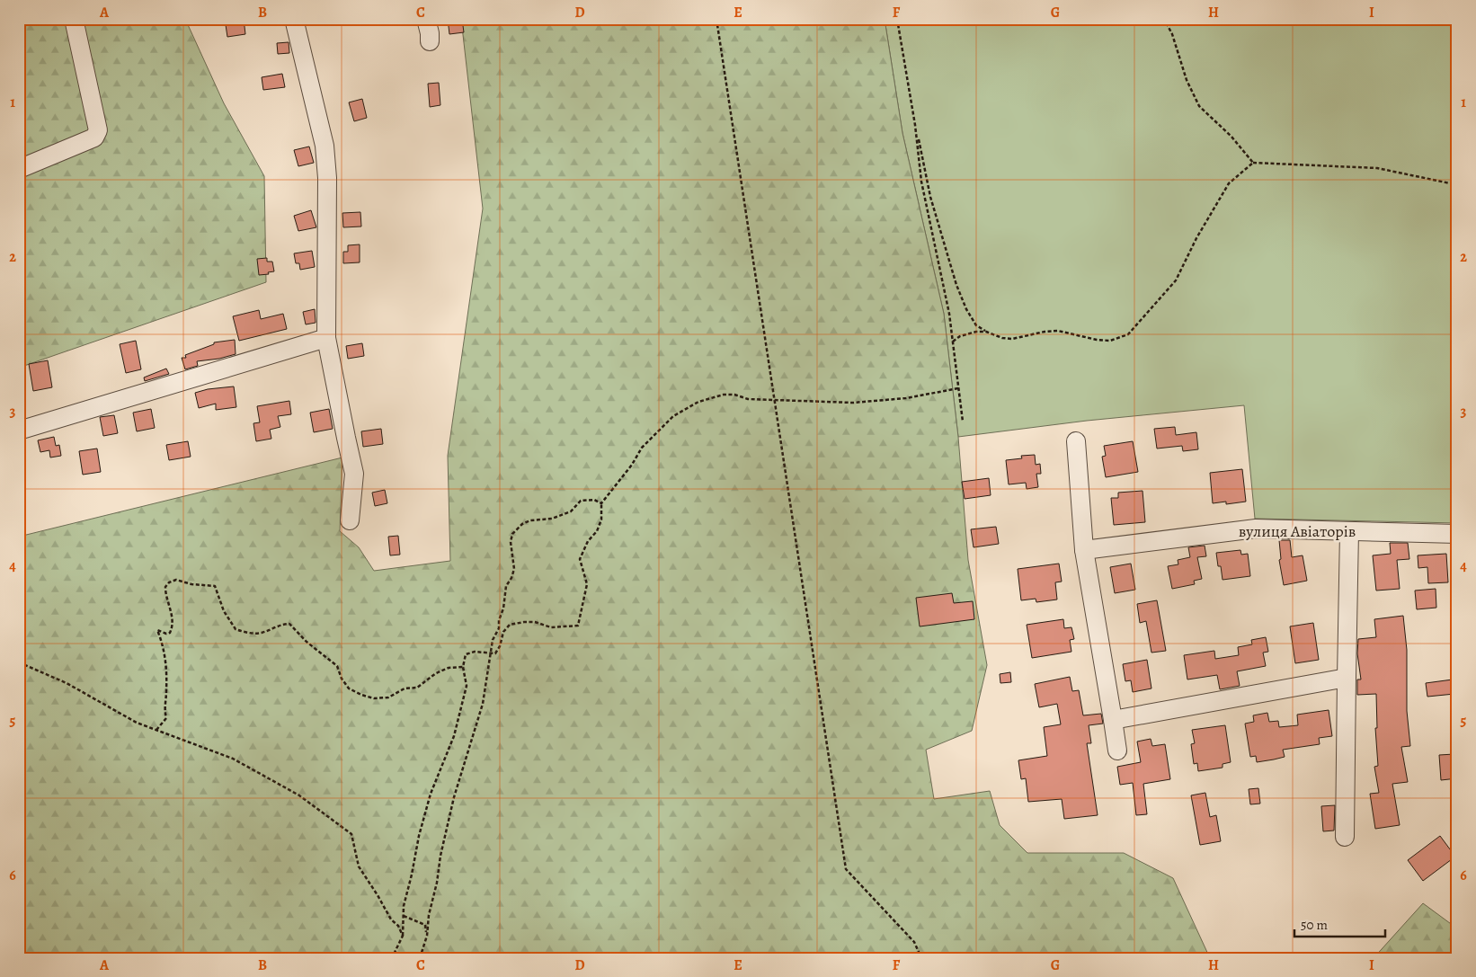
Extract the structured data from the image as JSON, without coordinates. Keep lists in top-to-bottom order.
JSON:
{
  "streets": {
    "street": ["вулиця Авіаторів"]
  },
  "scale_bar": "50 m",
  "grid": {
    "columns": [
      "A",
      "B",
      "C",
      "D",
      "E",
      "F",
      "G",
      "H",
      "I"
    ],
    "rows": [
      "1",
      "2",
      "3",
      "4",
      "5",
      "6"
    ]
  }
}
